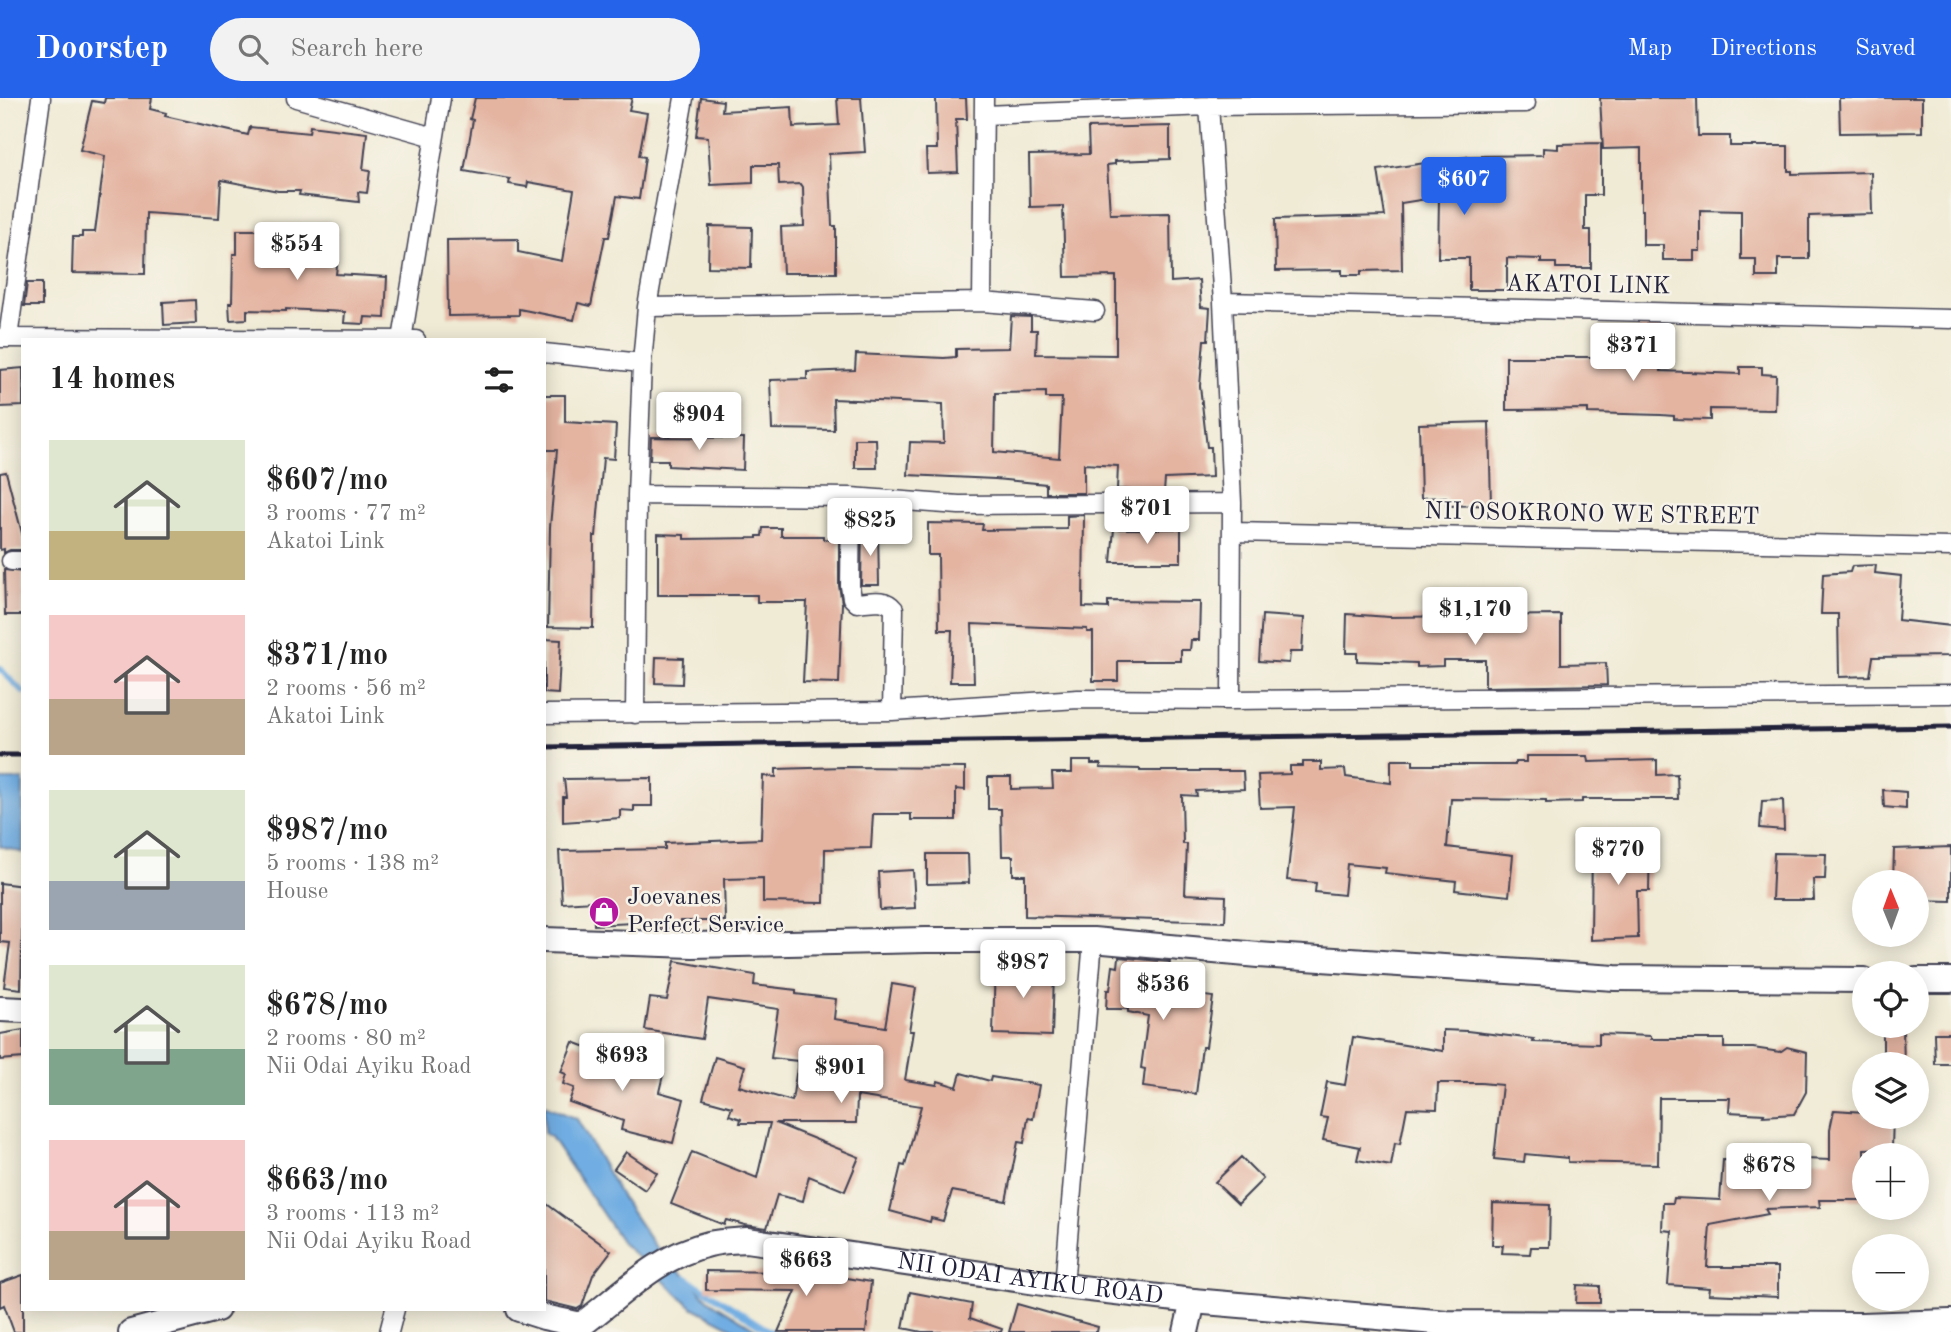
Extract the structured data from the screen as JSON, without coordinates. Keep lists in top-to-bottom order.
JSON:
{
  "streets": {
    "street": ["AKATOI LINK", "NII OSOKRONO WE STREET", "NII ODAI AYIKU ROAD"]
  },
  "places": {
    "shop": ["Joevanes Perfect Service"]
  },
  "north": "top",
  "page": {
    "header": "Doorstep",
    "search": "Search here",
    "nav": ["Map", "Directions", "Saved"],
    "price": [
      "$607",
      "$554",
      "$371",
      "$904",
      "$701",
      "$825",
      "$1,170",
      "$770",
      "$987",
      "$536",
      "$693",
      "$901",
      "$678",
      "$663"
    ],
    "heading": "14 homes",
    "list": [
      {
        "name": "$607/mo",
        "note": "3 rooms · 77 m² · Akatoi Link"
      },
      {
        "name": "$371/mo",
        "note": "2 rooms · 56 m² · Akatoi Link"
      },
      {
        "name": "$987/mo",
        "note": "5 rooms · 138 m² · House"
      },
      {
        "name": "$678/mo",
        "note": "2 rooms · 80 m² · Nii Odai Ayiku Road"
      },
      {
        "name": "$663/mo",
        "note": "3 rooms · 113 m² · Nii Odai Ayiku Road"
      }
    ],
    "map_buttons": ["+", "−"]
  }
}
